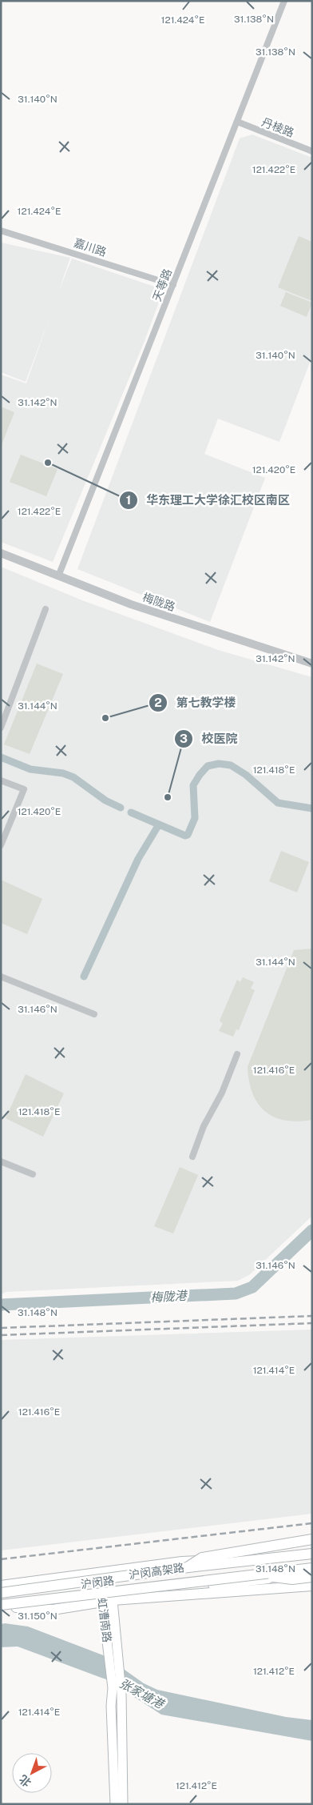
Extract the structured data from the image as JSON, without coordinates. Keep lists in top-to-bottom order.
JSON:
{
  "streets": {
    "main road": ["沪闵高架路", "沪闵路", "虹漕南路"],
    "street": [
      "丹棱路",
      "嘉川路",
      "天等路",
      "梅陇路"
    ]
  },
  "crossings": [
    ["丹棱路", "天等路"],
    ["嘉川路", "天等路"],
    ["天等路", "梅陇路"],
    ["沪闵高架路", "沪闵路"],
    ["沪闵路", "虹漕南路"]
  ],
  "water": ["梅陇港", "张家塘港"],
  "places": ["华东理工大学徐汇校区南区", "第七教学楼", "校医院"],
  "north": "bottom left",
  "coordinates": [
    "31.138°N",
    "121.424°E",
    "31.140°N",
    "121.422°E",
    "31.142°N",
    "121.420°E",
    "31.144°N",
    "121.418°E",
    "31.146°N",
    "121.416°E",
    "31.148°N",
    "121.414°E",
    "31.150°N",
    "121.412°E"
  ]
}
